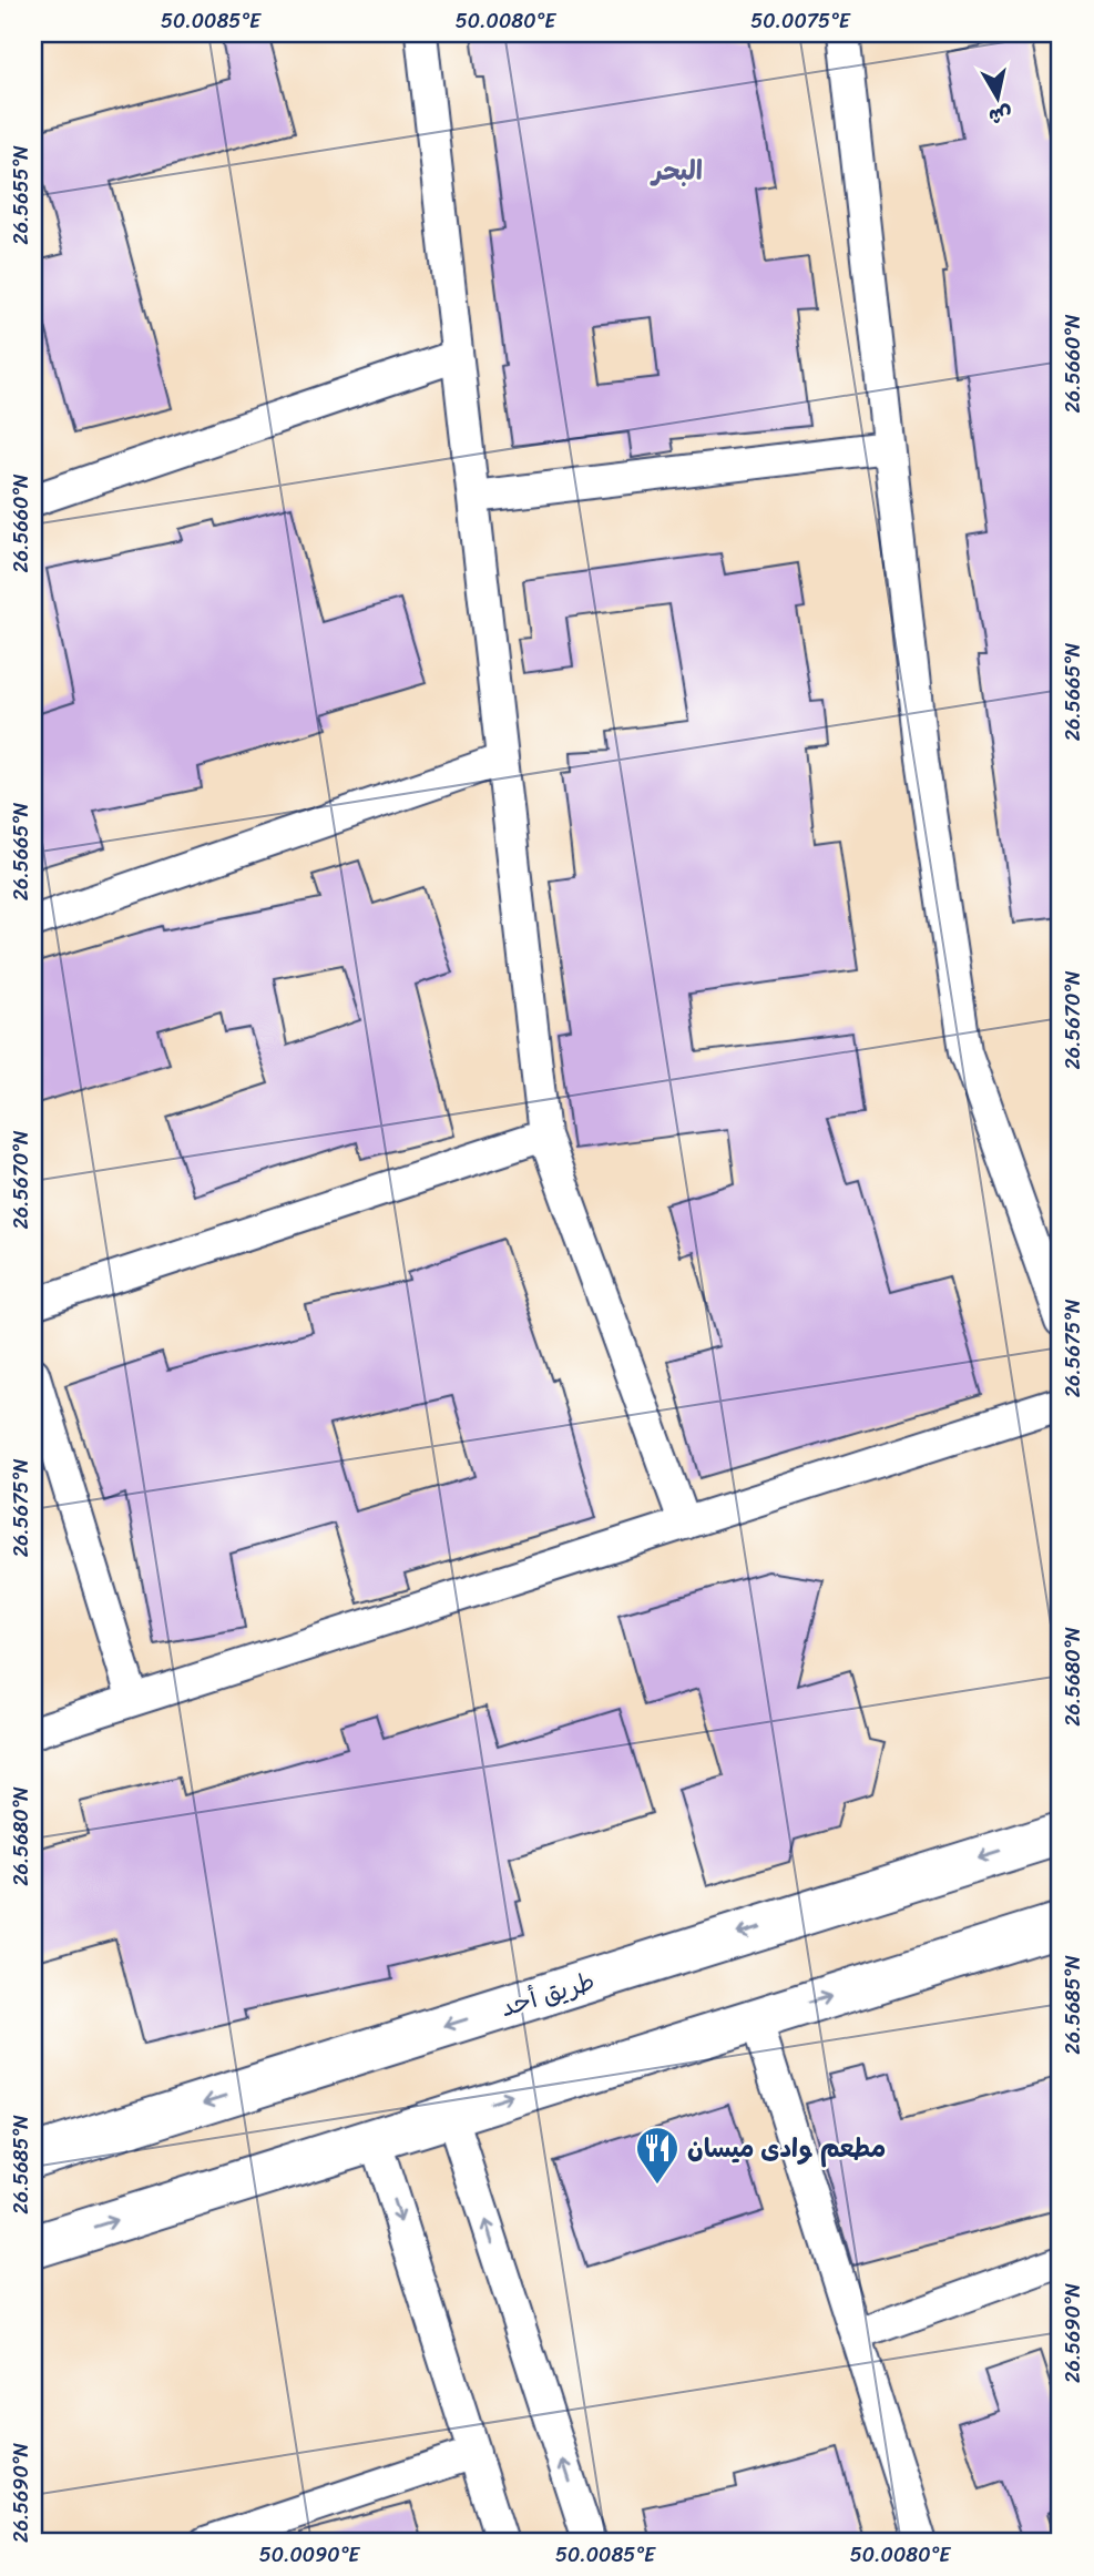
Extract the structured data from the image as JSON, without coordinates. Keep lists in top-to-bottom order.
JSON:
{
  "streets": {
    "main road": ["طريق أحد"]
  },
  "districts": ["البحر"],
  "places": {
    "restaurant": ["مطعم وادى ميسان"]
  },
  "north": "bottom",
  "coordinates": [
    "50.0085°E",
    "50.0080°E",
    "50.0075°E",
    "26.5655°N",
    "26.5660°N",
    "26.5665°N",
    "26.5670°N",
    "26.5675°N",
    "26.5680°N",
    "26.5685°N",
    "26.5690°N",
    "50.0090°E"
  ]
}
